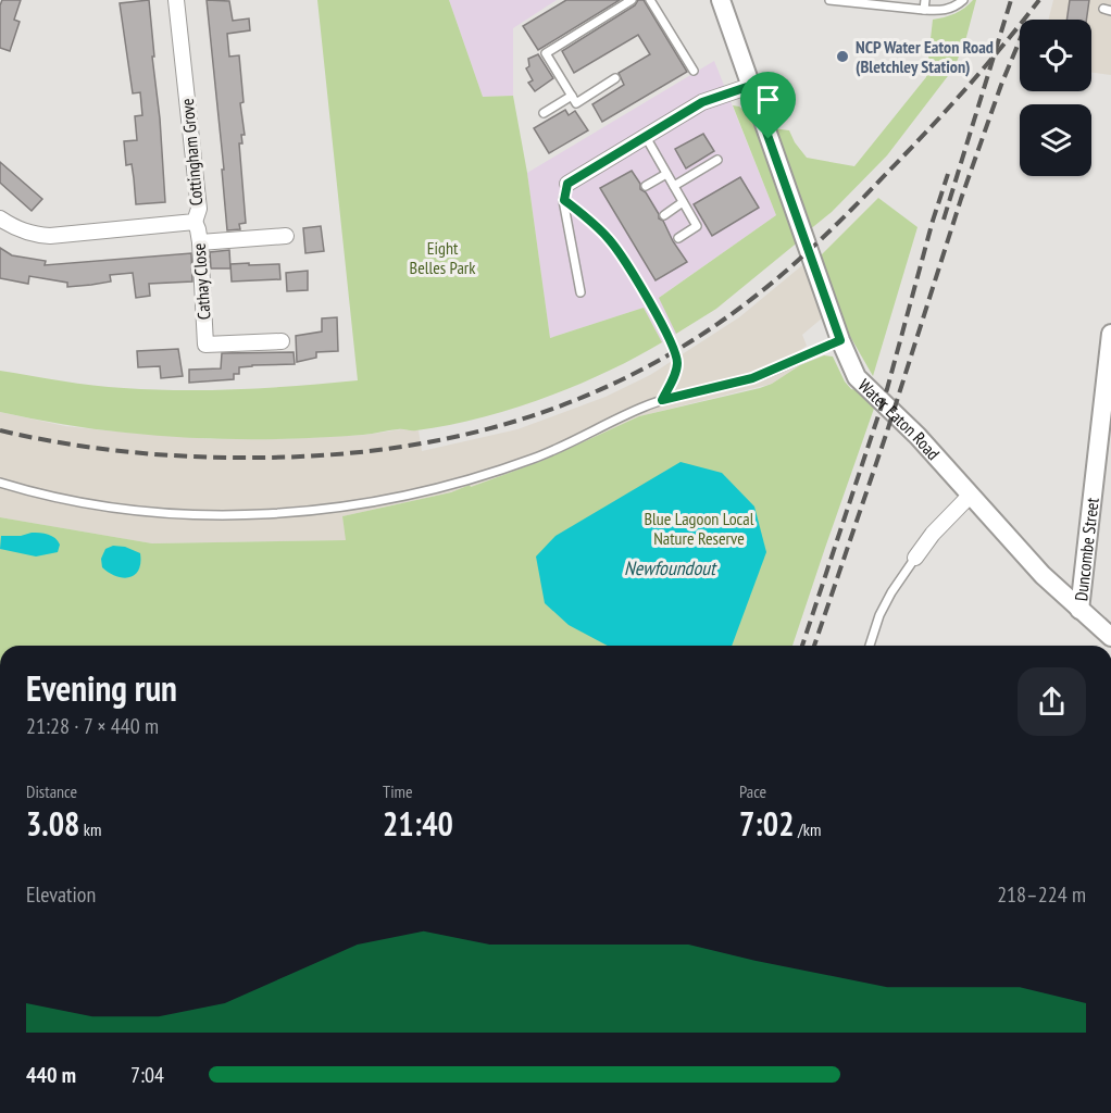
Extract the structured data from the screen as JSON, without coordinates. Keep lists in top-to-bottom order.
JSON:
{
  "streets": {
    "street": [
      "Cottingham Grove",
      "Cathay Close",
      "Water Eaton Road",
      "Duncombe Street"
    ]
  },
  "crossings": [
    ["Cottingham Grove", "Cathay Close"],
    ["Water Eaton Road", "Duncombe Street"]
  ],
  "water": ["Newfoundout"],
  "parks": ["Eight Belles Park", "Blue Lagoon Local Nature Reserve"],
  "places": ["NCP Water Eaton Road (Bletchley Station)"],
  "page": {
    "heading": ["Evening run", "21:28 · 7 × 440 m"],
    "stats": [
      ["Distance", "3.08 km"],
      ["Time", "21:40"],
      ["Pace", "7:02 /km"]
    ],
    "chart": ["Elevation", "218–224 m"],
    "list": [
      {
        "name": "440 m",
        "note": "7:04"
      }
    ]
  }
}
